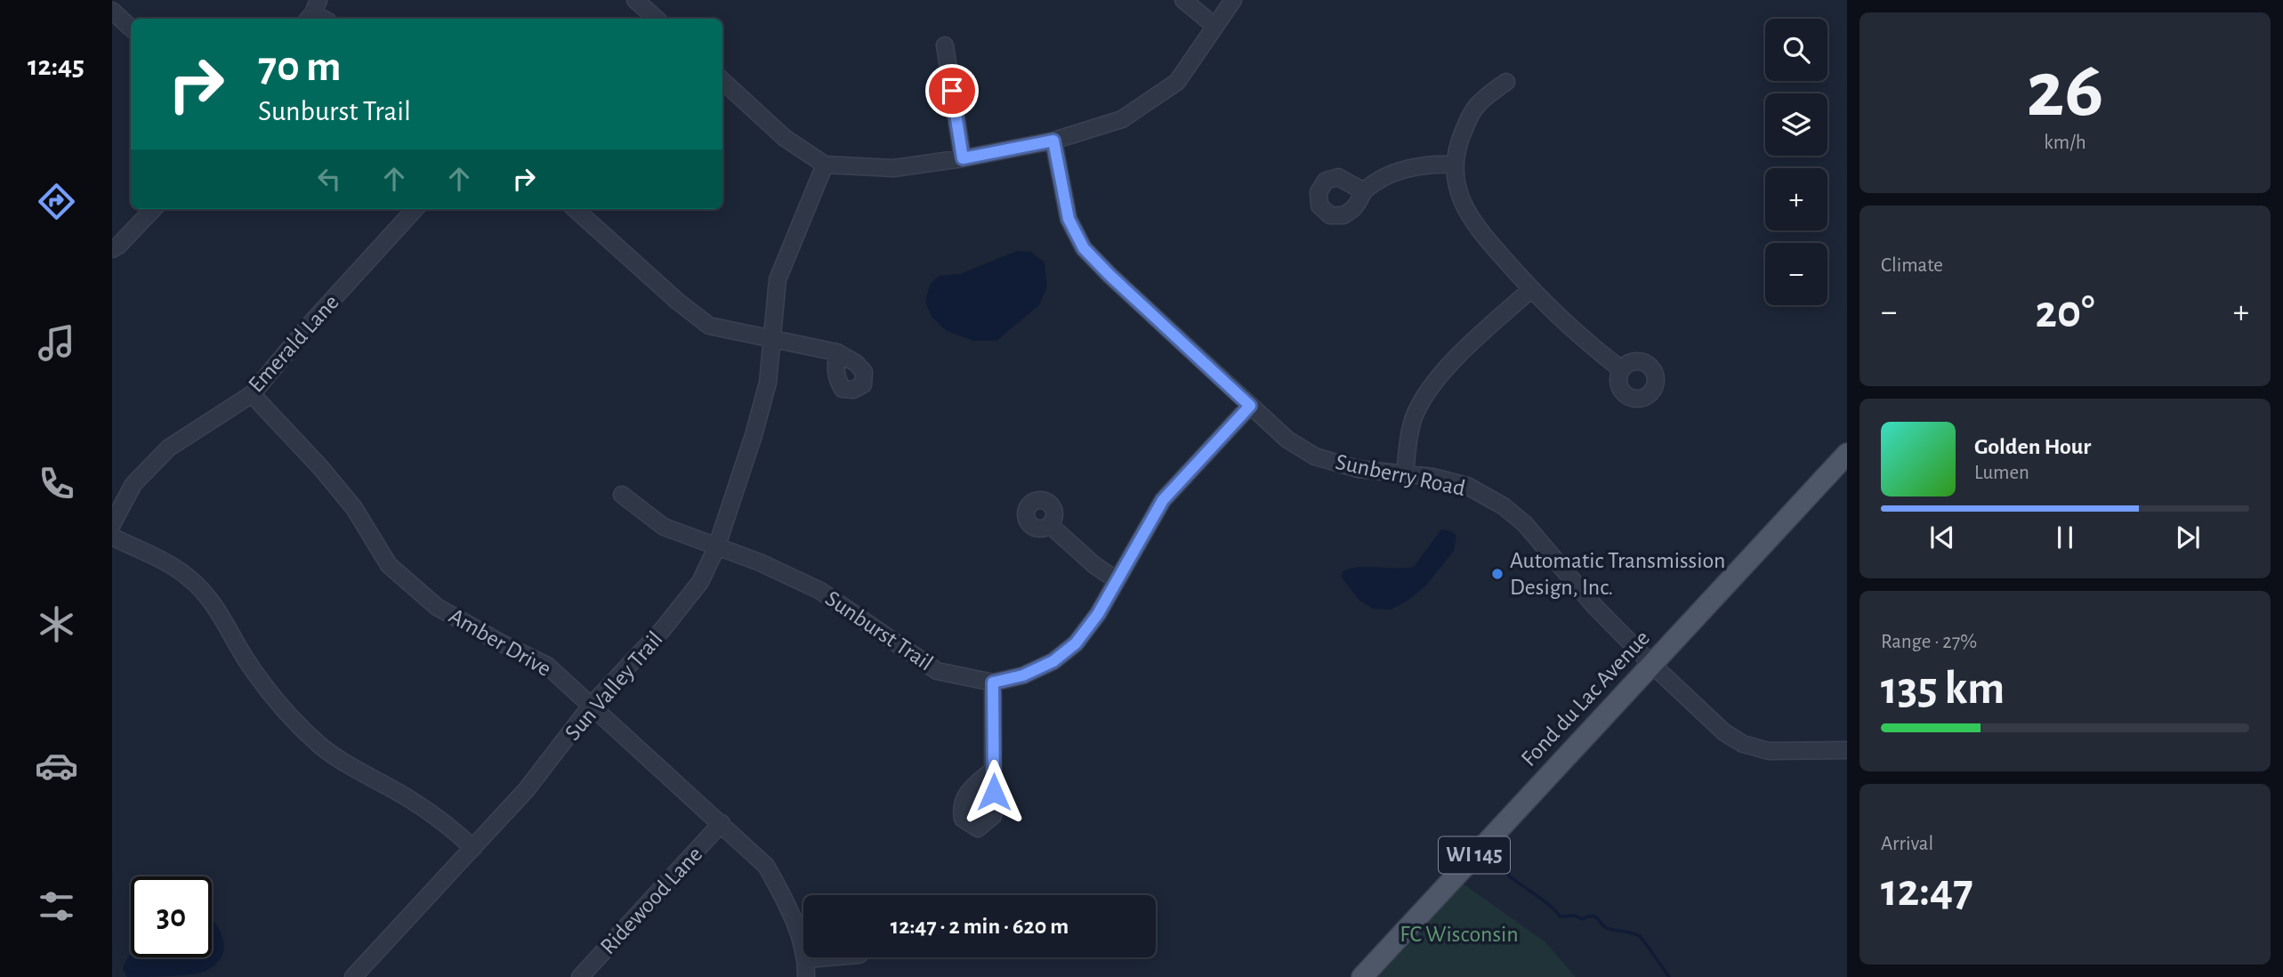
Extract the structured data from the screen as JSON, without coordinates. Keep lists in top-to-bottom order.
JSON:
{
  "streets": {
    "main road": ["Fond du Lac Avenue", "WI 145"],
    "street": [
      "Emerald Lane",
      "Sunberry Road",
      "Sunburst Trail",
      "Amber Drive",
      "Sun Valley Trail",
      "Ridewood Lane"
    ]
  },
  "crossings": [
    ["Emerald Lane", "Amber Drive"],
    ["Sunberry Road", "Sunburst Trail"],
    ["Sunberry Road", "Fond du Lac Avenue"],
    ["Sunburst Trail", "Sun Valley Trail"],
    ["Amber Drive", "Sun Valley Trail"],
    ["Amber Drive", "Ridewood Lane"]
  ],
  "parks": ["FC Wisconsin"],
  "places": ["Automatic Transmission Design, Inc."],
  "page": {
    "tabs": "12:45",
    "tile": [
      ["26", "km/h"],
      "Climate",
      ["Range · 27%", "135 km"],
      ["Arrival", "12:47"]
    ],
    "map_buttons": ["+", "−"],
    "turn": ["70 m", "Sunburst Trail"],
    "heat": ["−", "20°", "+"],
    "song": ["Golden Hour", "Lumen"],
    "limit": "30",
    "trip": "12:47 · 2 min · 620 m"
  }
}
